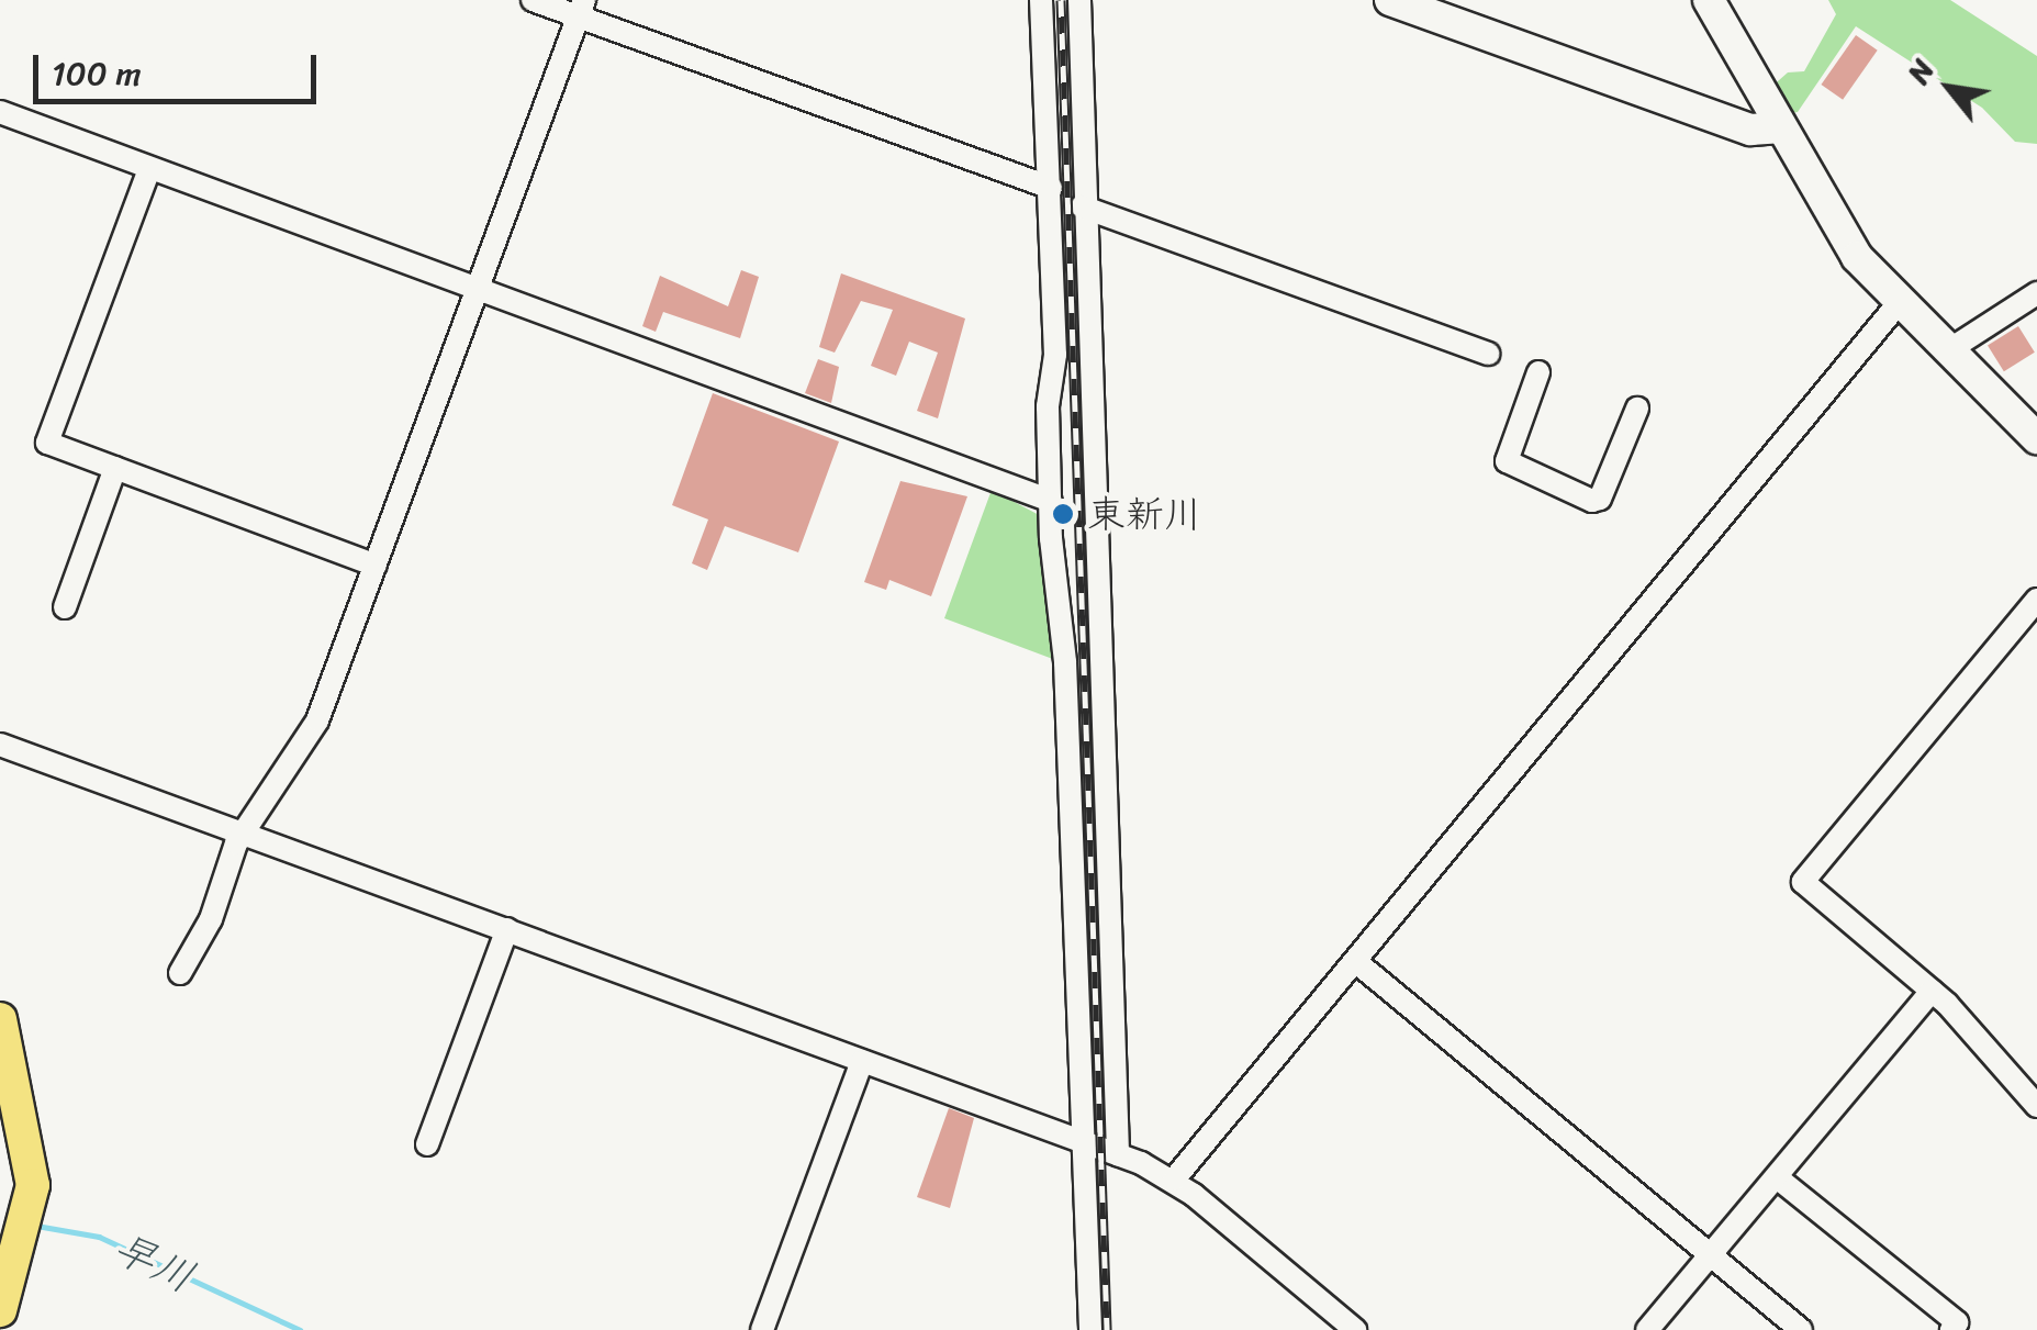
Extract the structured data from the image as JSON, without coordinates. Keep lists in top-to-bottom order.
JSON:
{
  "water": ["早川"],
  "places": ["東新川"],
  "scale_bar": "100 m",
  "north": "top left"
}
